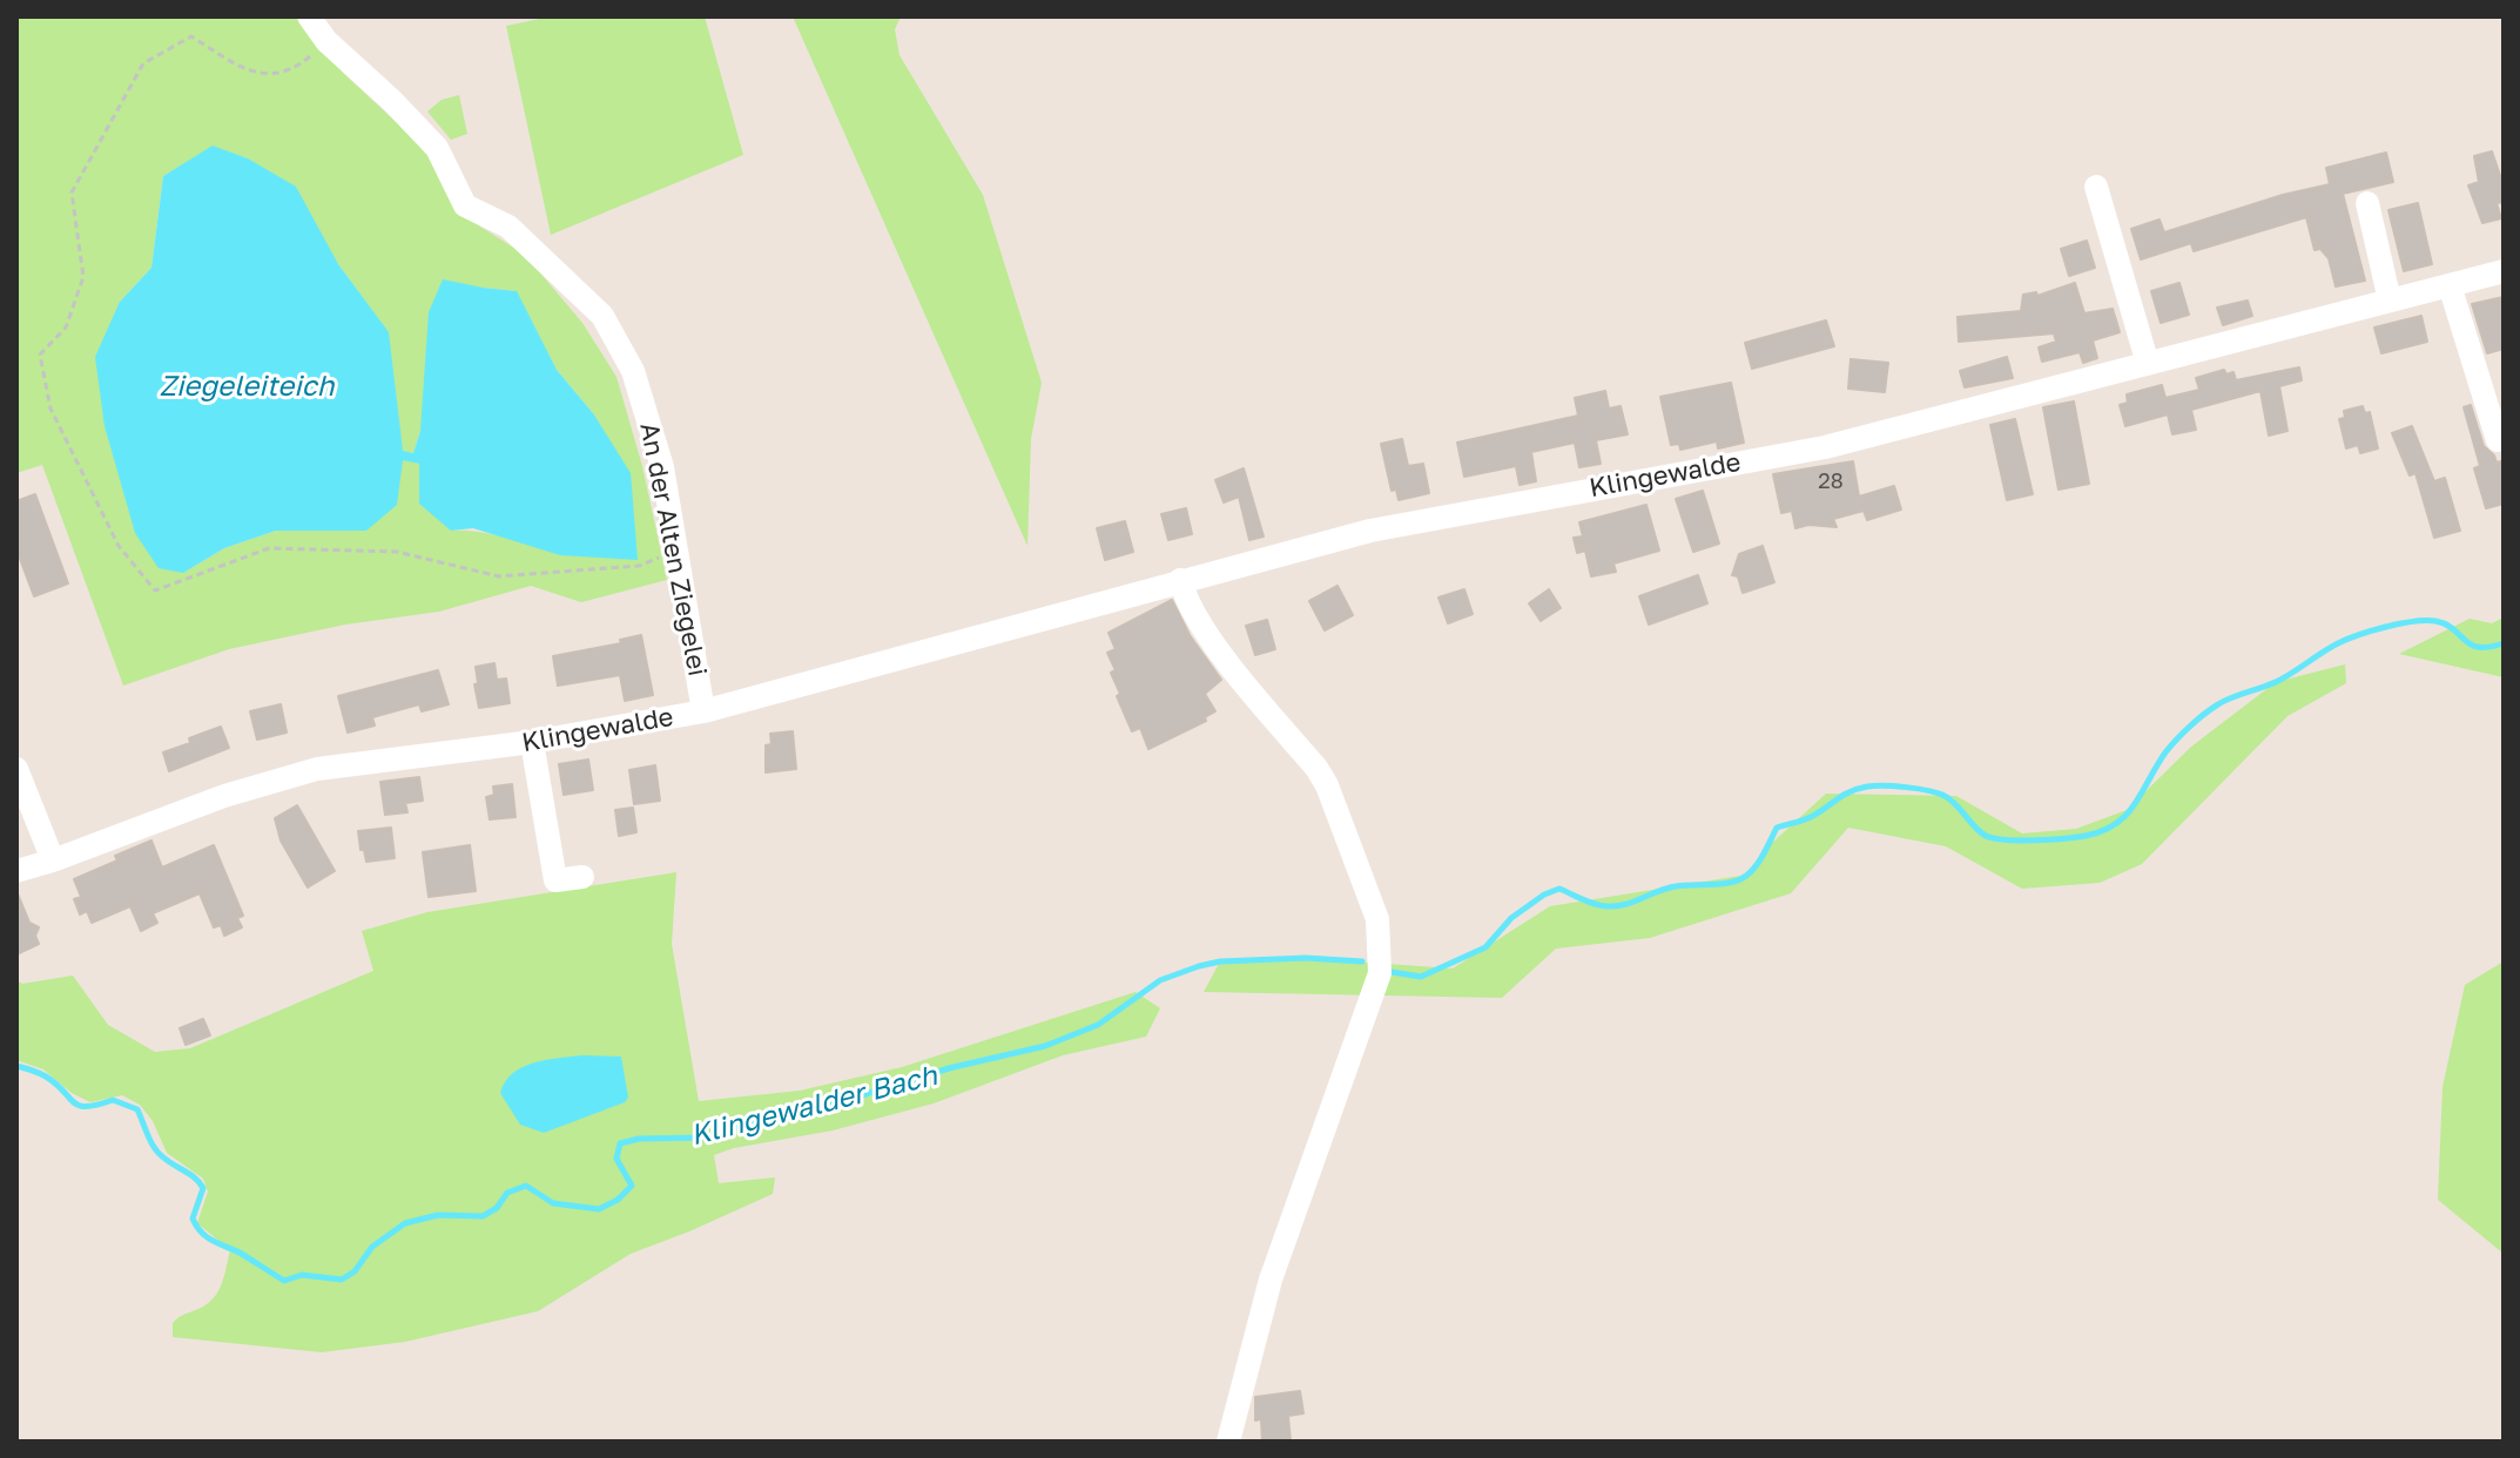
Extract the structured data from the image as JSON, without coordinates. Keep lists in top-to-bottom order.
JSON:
{
  "streets": {
    "street": ["Klingewalde", "An der Alten Ziegelei"]
  },
  "crossings": [
    ["Klingewalde", "An der Alten Ziegelei"]
  ],
  "water": ["Ziegeleiteich", "Klingewalder Bach"],
  "house_numbers": ["28"]
}
